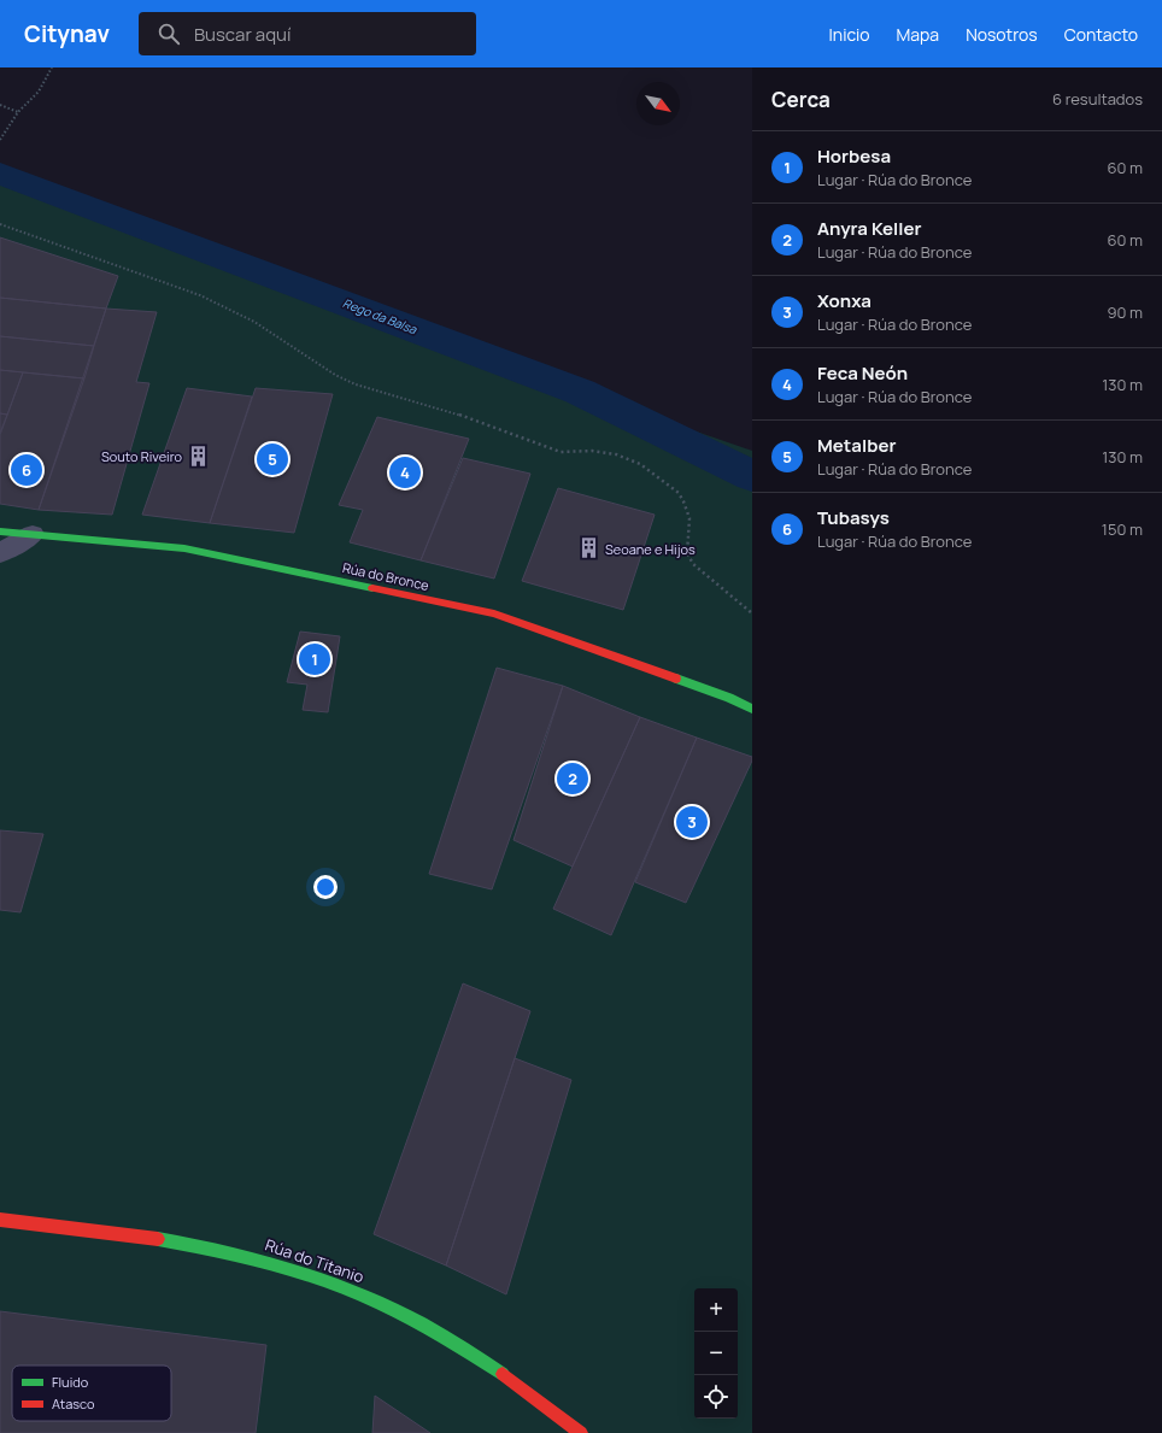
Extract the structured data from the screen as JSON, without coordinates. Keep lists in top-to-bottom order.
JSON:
{
  "streets": {
    "street": ["Rúa do Bronce", "Rúa do Titanio"]
  },
  "water": ["Rego da Balsa"],
  "places": {
    "building": ["Souto Riveiro", "Seoane e Hijos"]
  },
  "legend": ["Fluido", "Atasco"],
  "north": "bottom right",
  "page": {
    "header": "Citynav",
    "search": "Buscar aquí",
    "nav": [
      "Inicio",
      "Mapa",
      "Nosotros",
      "Contacto"
    ],
    "heading": ["Cerca", "6 resultados"],
    "list": [
      {
        "mark": "1",
        "name": "Horbesa",
        "note": "Lugar · Rúa do Bronce",
        "value": "60 m"
      },
      {
        "mark": "2",
        "name": "Anyra Keller",
        "note": "Lugar · Rúa do Bronce",
        "value": "60 m"
      },
      {
        "mark": "3",
        "name": "Xonxa",
        "note": "Lugar · Rúa do Bronce",
        "value": "90 m"
      },
      {
        "mark": "4",
        "name": "Feca Neón",
        "note": "Lugar · Rúa do Bronce",
        "value": "130 m"
      },
      {
        "mark": "5",
        "name": "Metalber",
        "note": "Lugar · Rúa do Bronce",
        "value": "130 m"
      },
      {
        "mark": "6",
        "name": "Tubasys",
        "note": "Lugar · Rúa do Bronce",
        "value": "150 m"
      }
    ],
    "pins": [
      "5",
      "6",
      "4",
      "1",
      "2",
      "3"
    ],
    "map_buttons": ["+", "−"]
  }
}
